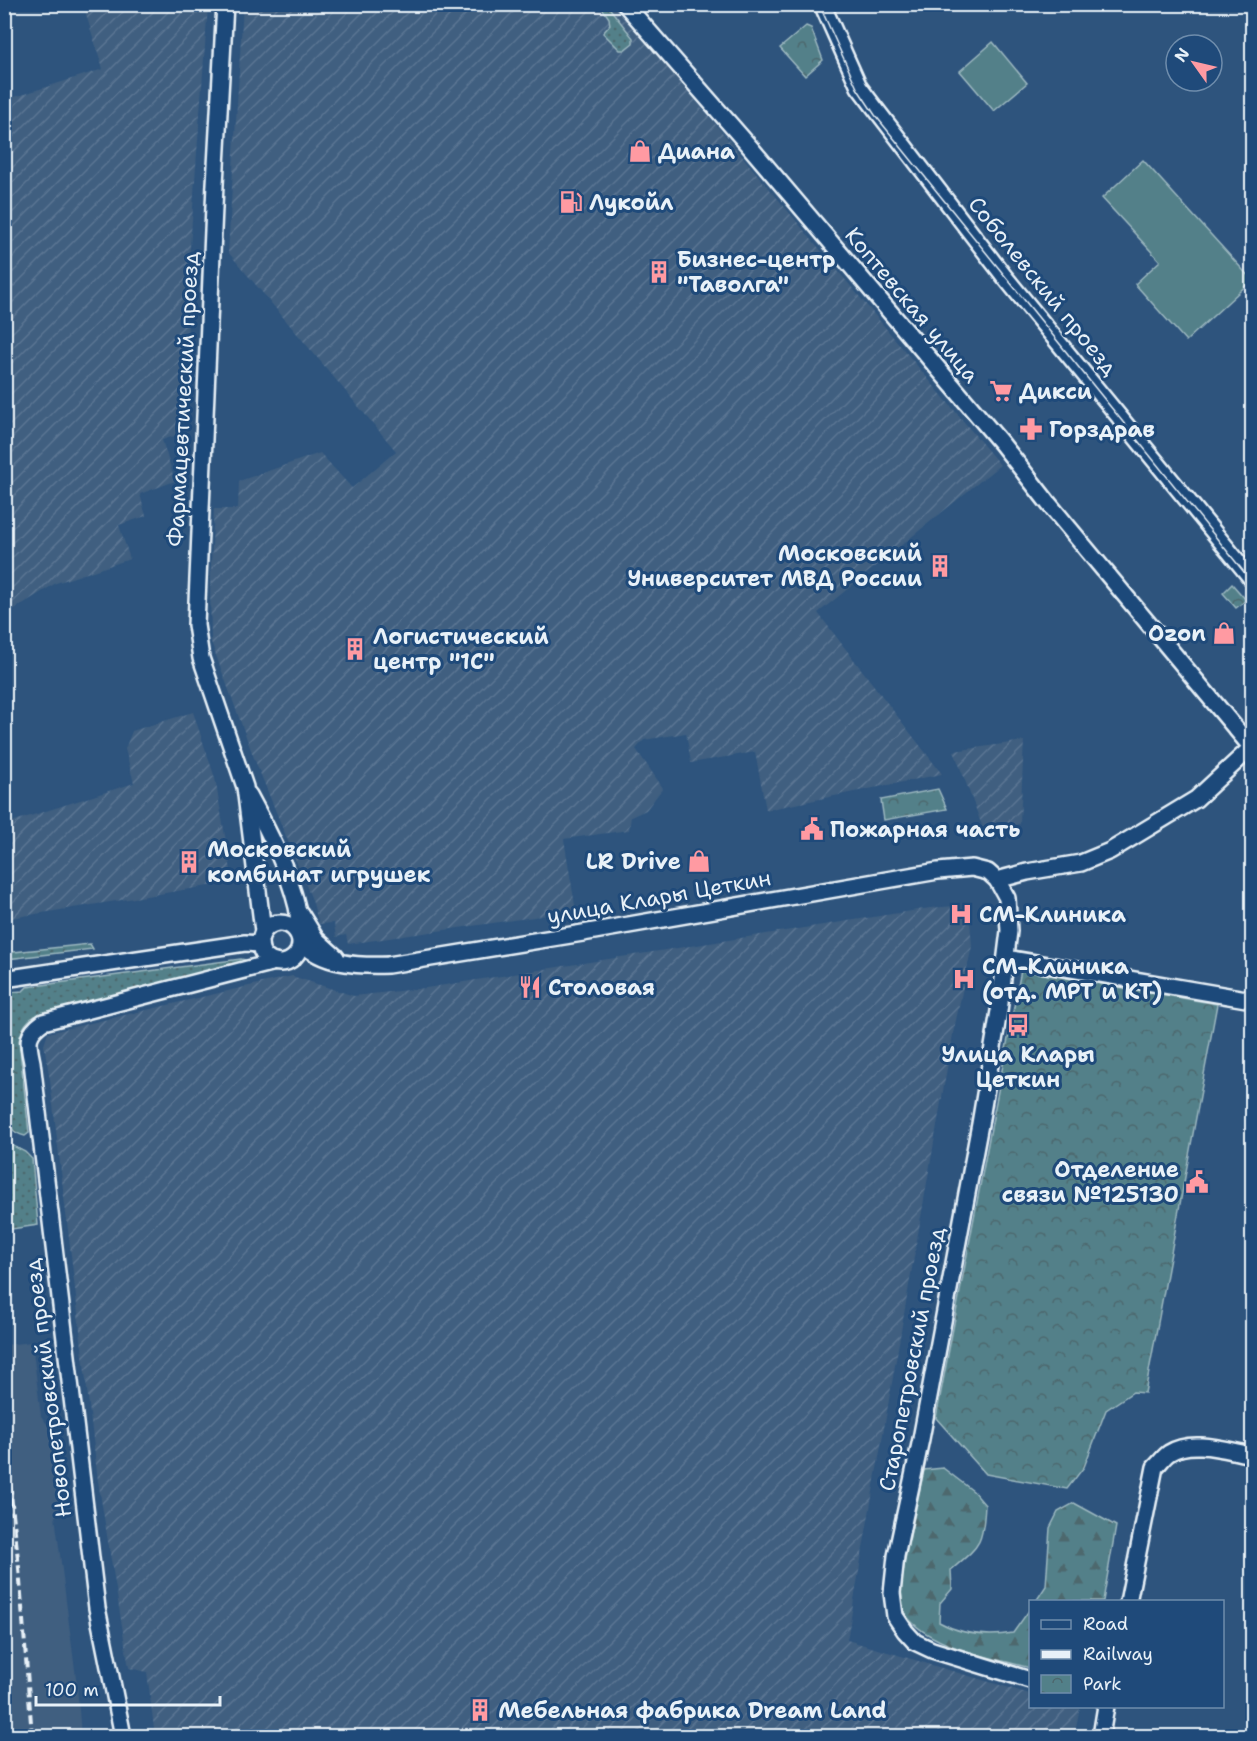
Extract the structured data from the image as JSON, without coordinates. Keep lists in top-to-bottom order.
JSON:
{
  "streets": {
    "street": [
      "Соболевский проезд",
      "Коптевская улица",
      "Фармацевтический проезд",
      "улица Клары Цеткин",
      "Старопетровский проезд",
      "Новопетровский проезд"
    ]
  },
  "crossings": [
    ["Фармацевтический проезд", "улица Клары Цеткин"],
    ["Фармацевтический проезд", "Новопетровский проезд"],
    ["улица Клары Цеткин", "Новопетровский проезд"]
  ],
  "places": {
    "shop": ["Диана", "Ozon", "LR Drive"],
    "fuel station": ["Лукойл"],
    "building": [
      "Бизнес-центр \"Таволга\"",
      "Московский Университет МВД России",
      "Логистический центр \"1С\"",
      "Московский комбинат игрушек",
      "Мебельная фабрика Dream Land"
    ],
    "supermarket": ["Дикси"],
    "pharmacy": ["Горздрав"],
    "public building": ["Пожарная часть", "Отделение связи №125130"],
    "hospital": ["СМ-Клиника", "СМ-Клиника (отд. МРТ и КТ)"],
    "restaurant": ["Столовая"],
    "bus stop": ["Улица Клары Цеткин"]
  },
  "legend": ["Road", "Railway", "Park"],
  "scale_bar": "100 m",
  "north": "top left"
}
